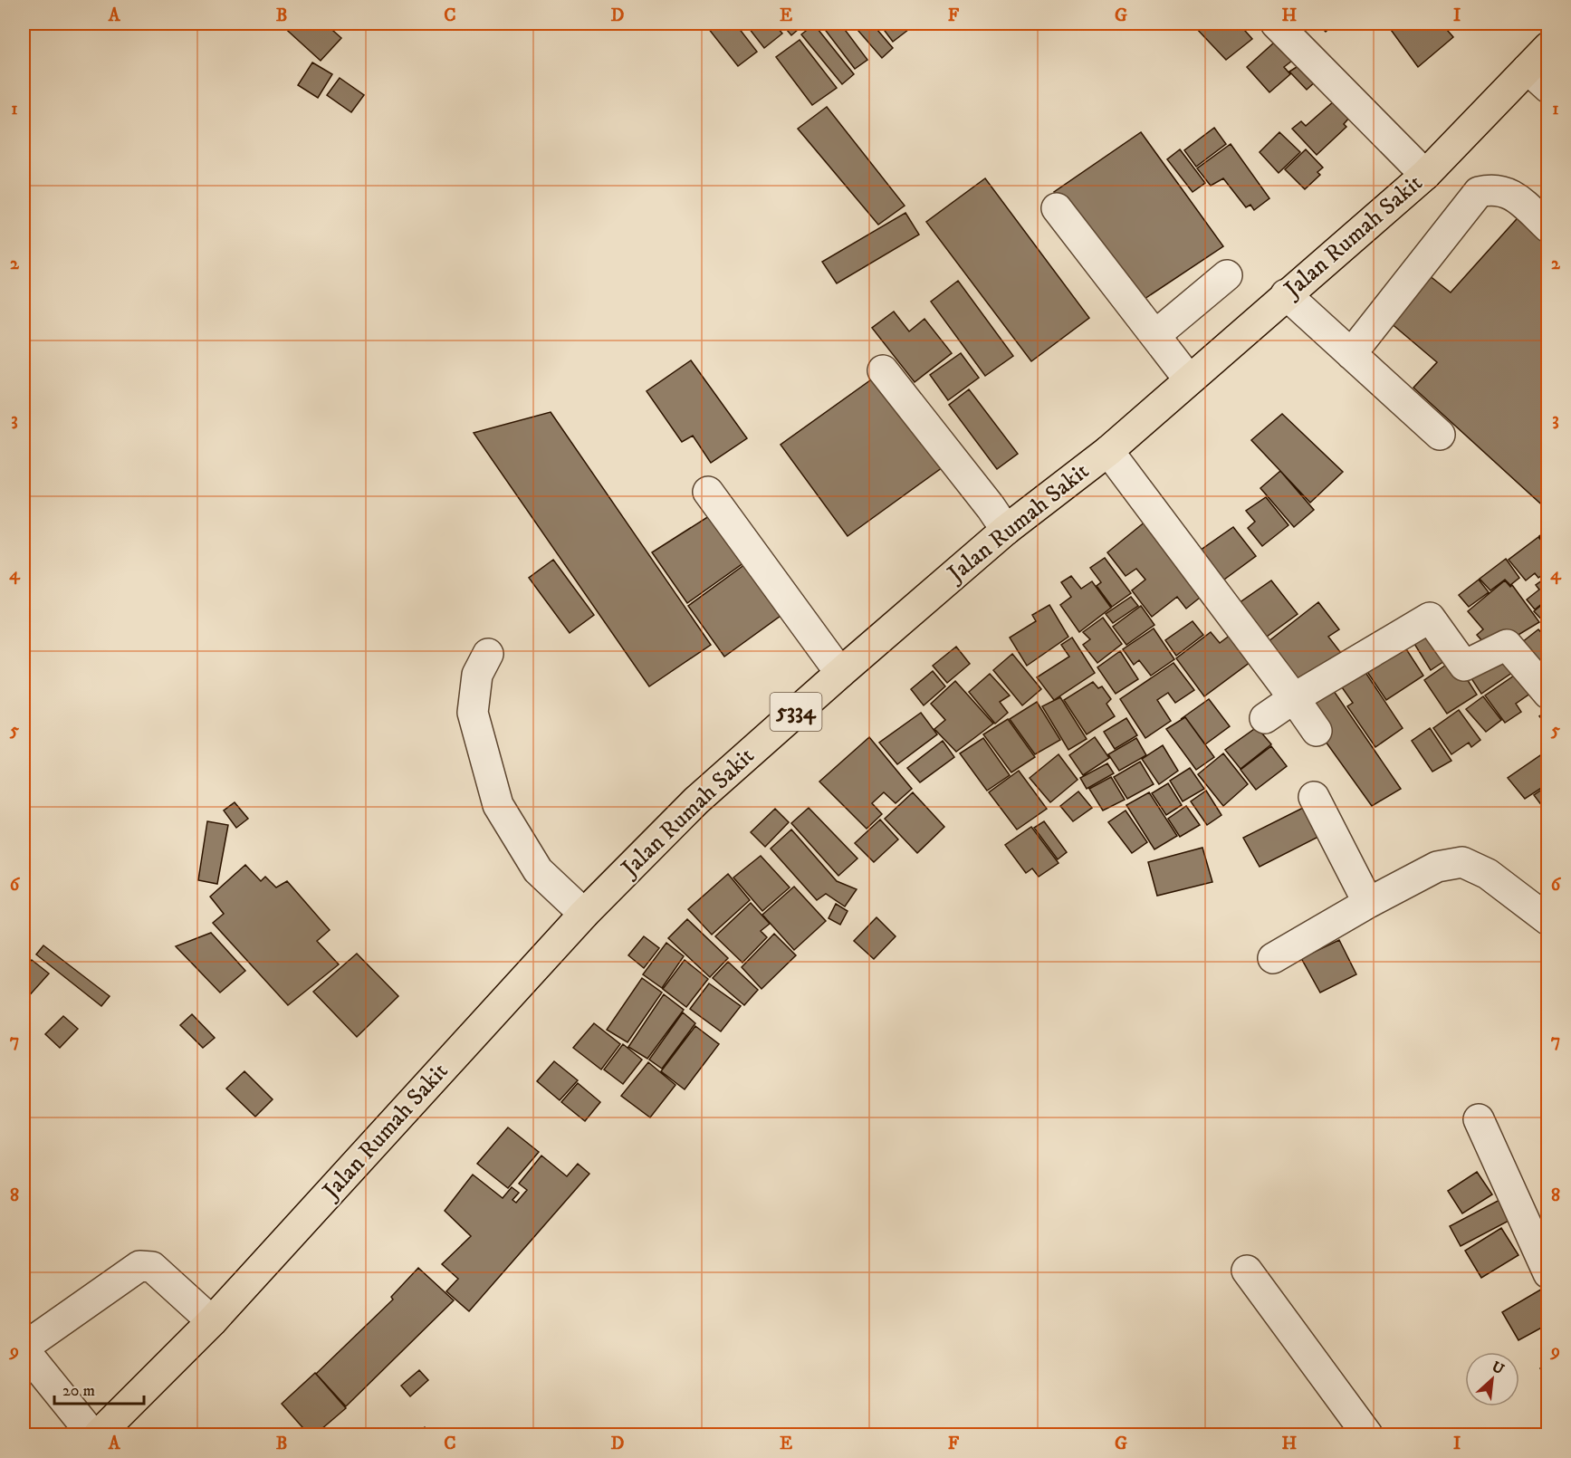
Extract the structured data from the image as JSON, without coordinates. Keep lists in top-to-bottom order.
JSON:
{
  "streets": {
    "main road": ["Jalan Rumah Sakit", "5334"]
  },
  "scale_bar": "20 m",
  "north": "top right",
  "grid": {
    "columns": [
      "A",
      "B",
      "C",
      "D",
      "E",
      "F",
      "G",
      "H",
      "I"
    ],
    "rows": [
      "1",
      "2",
      "3",
      "4",
      "5",
      "6",
      "7",
      "8",
      "9"
    ]
  }
}
